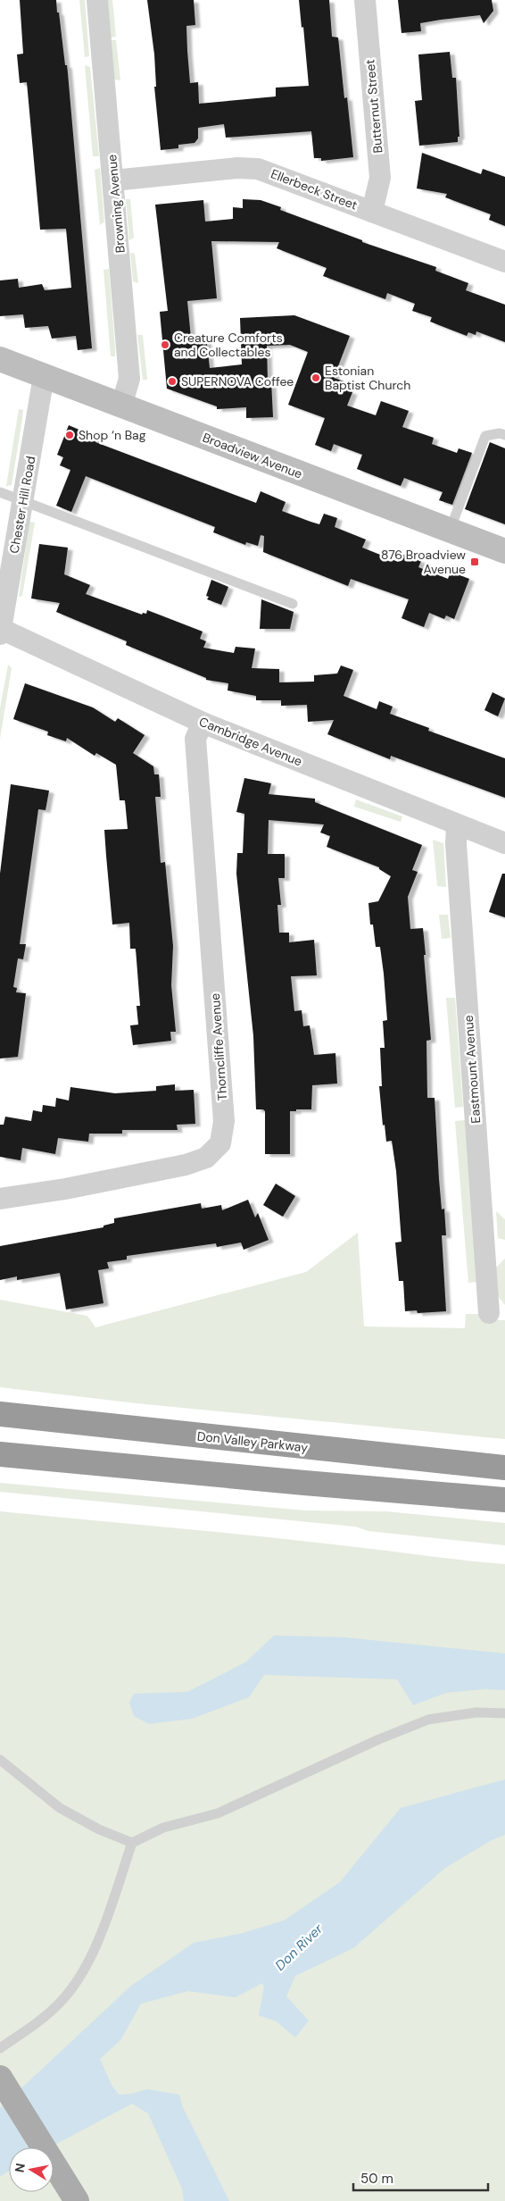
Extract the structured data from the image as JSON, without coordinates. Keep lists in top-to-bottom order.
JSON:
{
  "streets": {
    "highway": ["Don Valley Parkway"],
    "main road": ["Broadview Avenue"],
    "street": [
      "Butternut Street",
      "Ellerbeck Street",
      "Browning Avenue",
      "Chester Hill Road",
      "Cambridge Avenue",
      "Thorncliffe Avenue",
      "Eastmount Avenue"
    ]
  },
  "crossings": [
    ["Butternut Street", "Ellerbeck Street"],
    ["Ellerbeck Street", "Browning Avenue"],
    ["Browning Avenue", "Broadview Avenue"],
    ["Broadview Avenue", "Chester Hill Road"],
    ["Chester Hill Road", "Cambridge Avenue"],
    ["Cambridge Avenue", "Thorncliffe Avenue"],
    ["Cambridge Avenue", "Eastmount Avenue"]
  ],
  "water": ["Don River"],
  "places": {
    "other": [
      "Creature Comforts and Collectables",
      "Estonian Baptist Church",
      "SUPERNOVA Coffee",
      "Shop ‘n Bag"
    ],
    "transit": ["876 Broadview Avenue"]
  },
  "scale_bar": "50 m",
  "north": "left"
}
